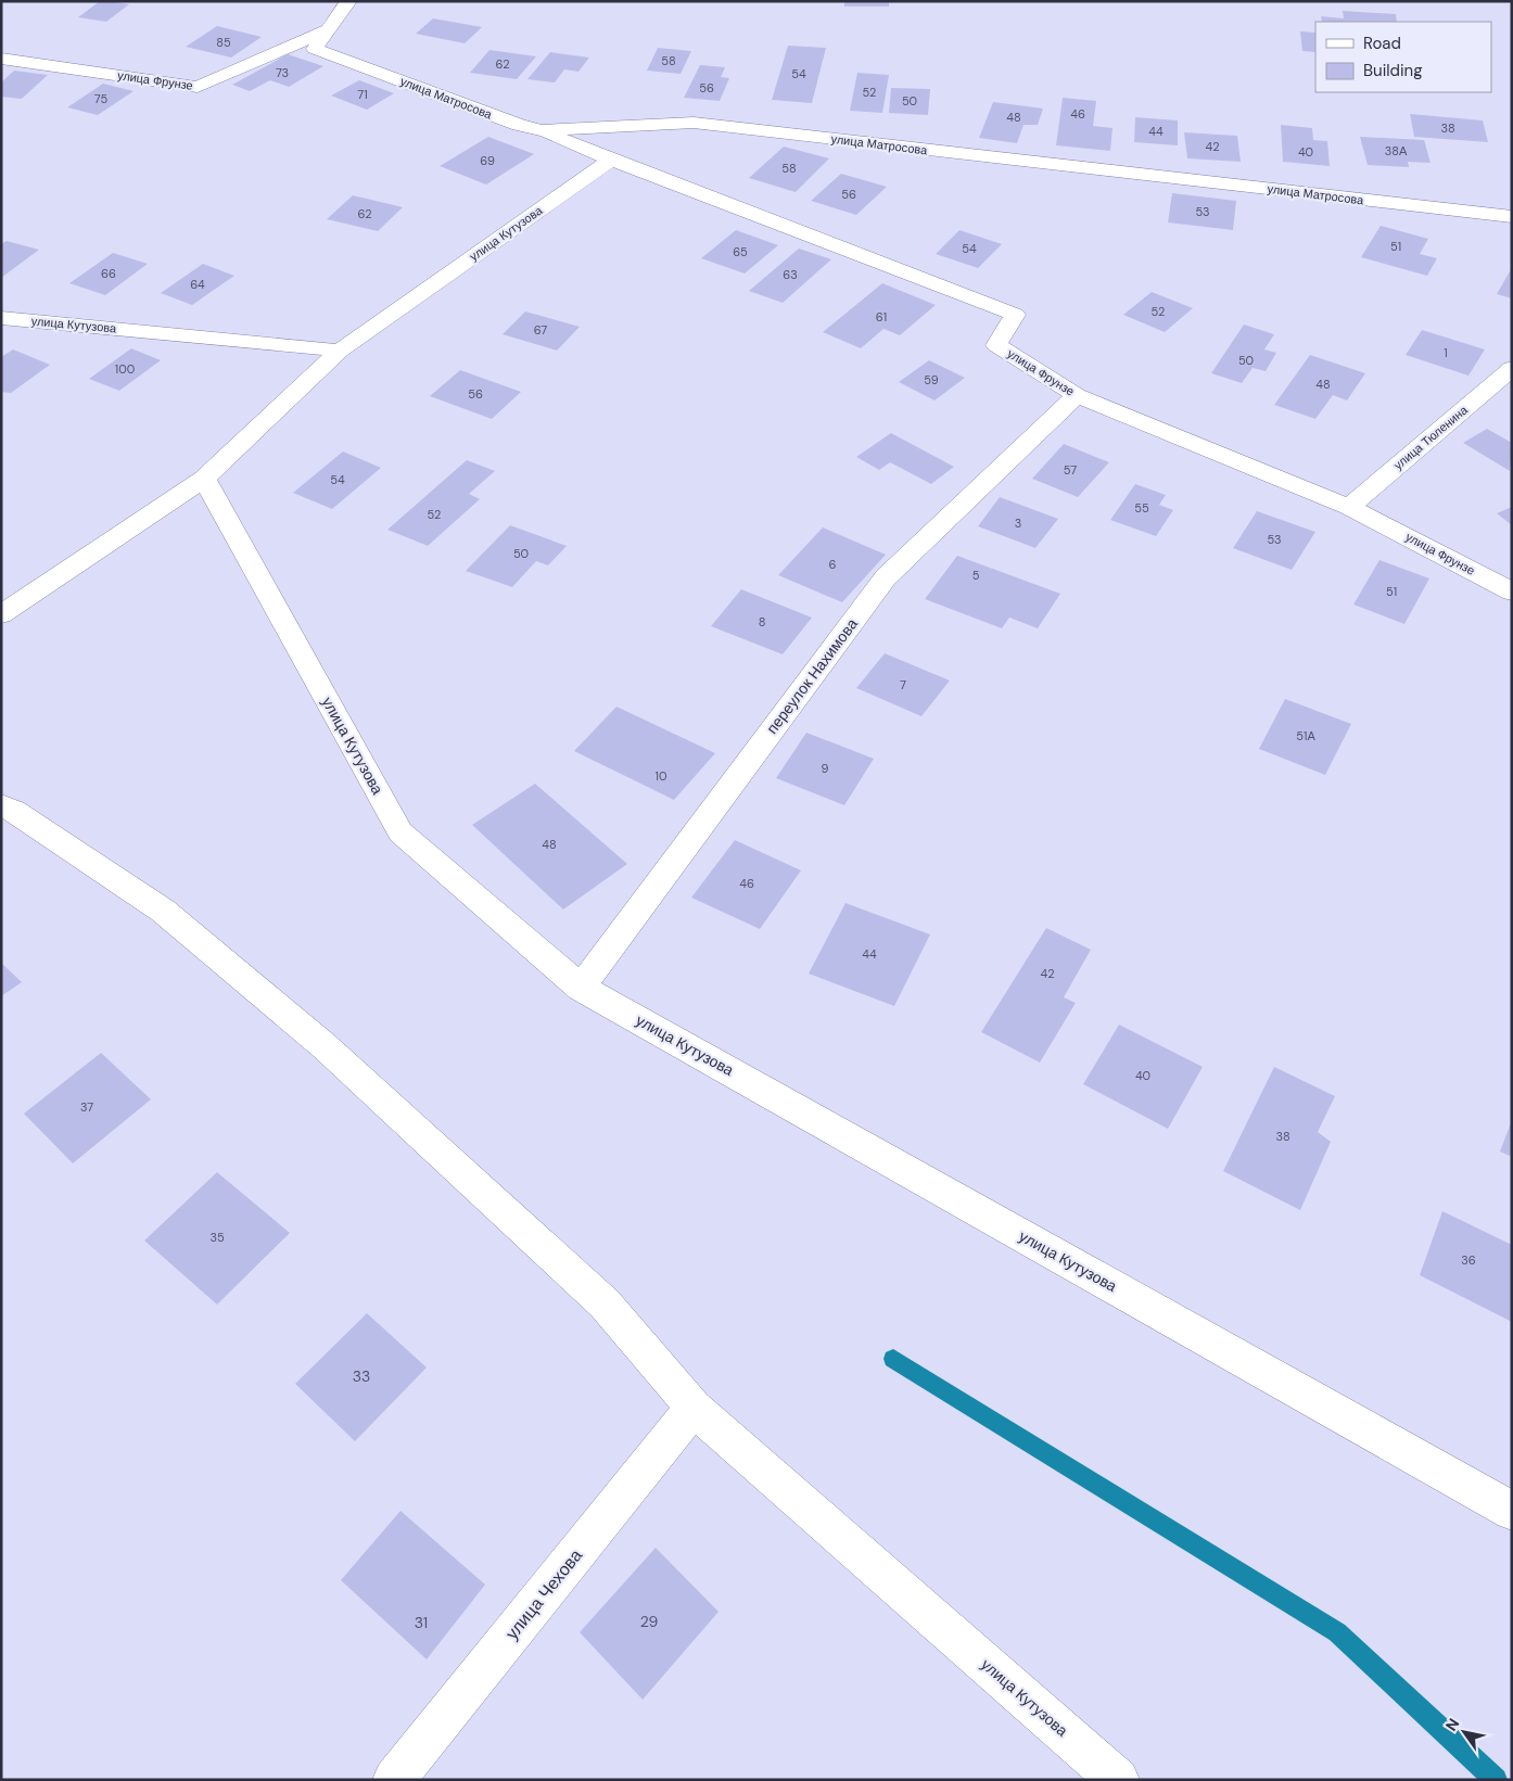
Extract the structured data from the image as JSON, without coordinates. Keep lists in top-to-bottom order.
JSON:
{
  "streets": {
    "street": [
      "улица Фрунзе",
      "улица Матросова",
      "улица Кутузова",
      "улица Тюленина",
      "переулок Нахимова",
      "улица Чехова"
    ]
  },
  "crossings": [
    ["улица Фрунзе", "улица Матросова"],
    ["улица Фрунзе", "улица Кутузова"],
    ["улица Фрунзе", "улица Тюленина"],
    ["улица Фрунзе", "переулок Нахимова"],
    ["улица Кутузова", "переулок Нахимова"],
    ["улица Кутузова", "улица Чехова"]
  ],
  "house_numbers": [
    "85",
    "58",
    "62",
    "73",
    "54",
    "56",
    "52",
    "71",
    "75",
    "50",
    "46",
    "48",
    "38",
    "44",
    "42",
    "38А",
    "40",
    "69",
    "58",
    "56",
    "53",
    "62",
    "51",
    "54",
    "65",
    "66",
    "63",
    "64",
    "52",
    "61",
    "67",
    "1",
    "50",
    "100",
    "59",
    "48",
    "56",
    "57",
    "54",
    "55",
    "52",
    "3",
    "53",
    "50",
    "6",
    "5",
    "51",
    "8",
    "7",
    "51А",
    "9",
    "10",
    "48",
    "46",
    "44",
    "42",
    "40",
    "37",
    "38",
    "35",
    "36",
    "33",
    "29",
    "31"
  ],
  "legend": ["Road", "Building"],
  "north": "top left"
}
